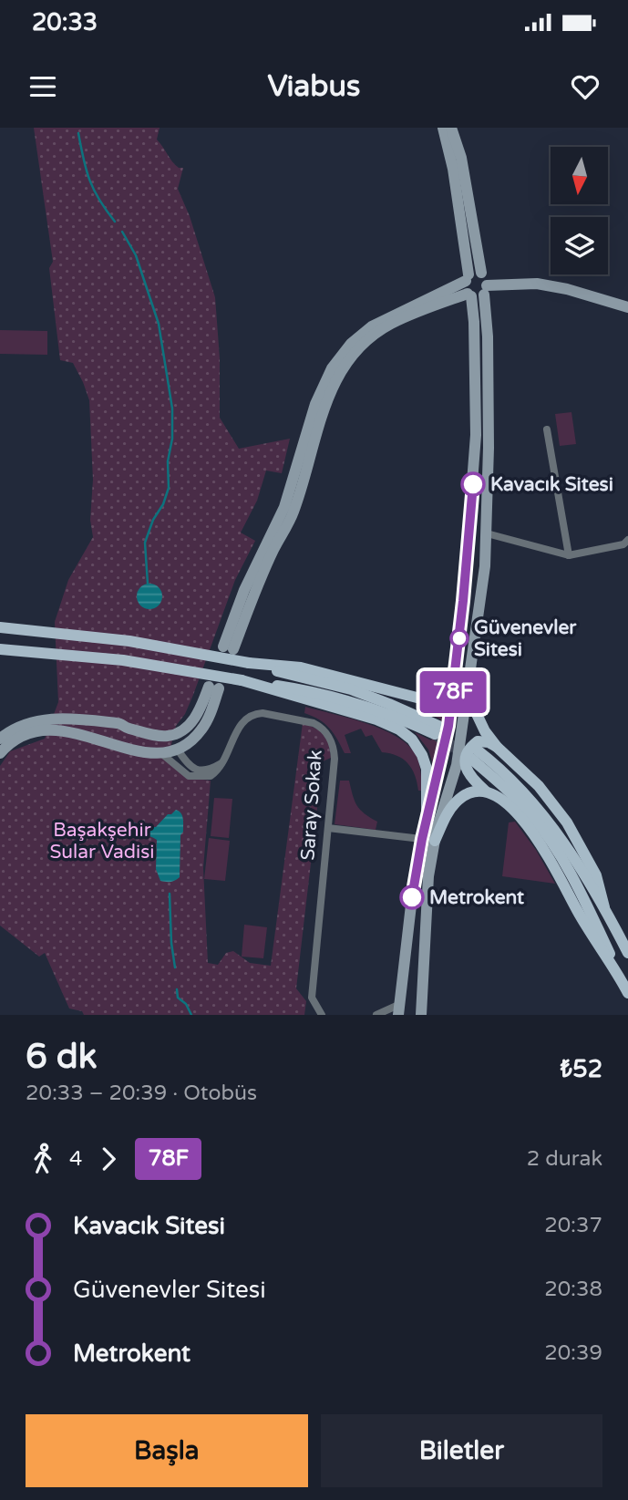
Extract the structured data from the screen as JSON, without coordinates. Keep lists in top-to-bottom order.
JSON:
{
  "streets": {
    "street": ["Saray Sokak"]
  },
  "parks": ["Başakşehir Sular Vadisi"],
  "places": ["Kavacık Sitesi", "Güvenevler Sitesi", "Metrokent"],
  "lines": ["bus line 78F"],
  "north": "bottom",
  "page": {
    "status": "20:33",
    "header": "Viabus",
    "on_map": "78F",
    "heading": ["6 dk", "20:33 – 20:39 · Otobüs", "₺52"],
    "legs": ["4", "78F", "2 durak"],
    "list": [
      {
        "name": "Kavacık Sitesi",
        "value": "20:37"
      },
      {
        "name": "Güvenevler Sitesi",
        "value": "20:38"
      },
      {
        "name": "Metrokent",
        "value": "20:39"
      }
    ],
    "buttons": ["Başla", "Biletler"]
  }
}
